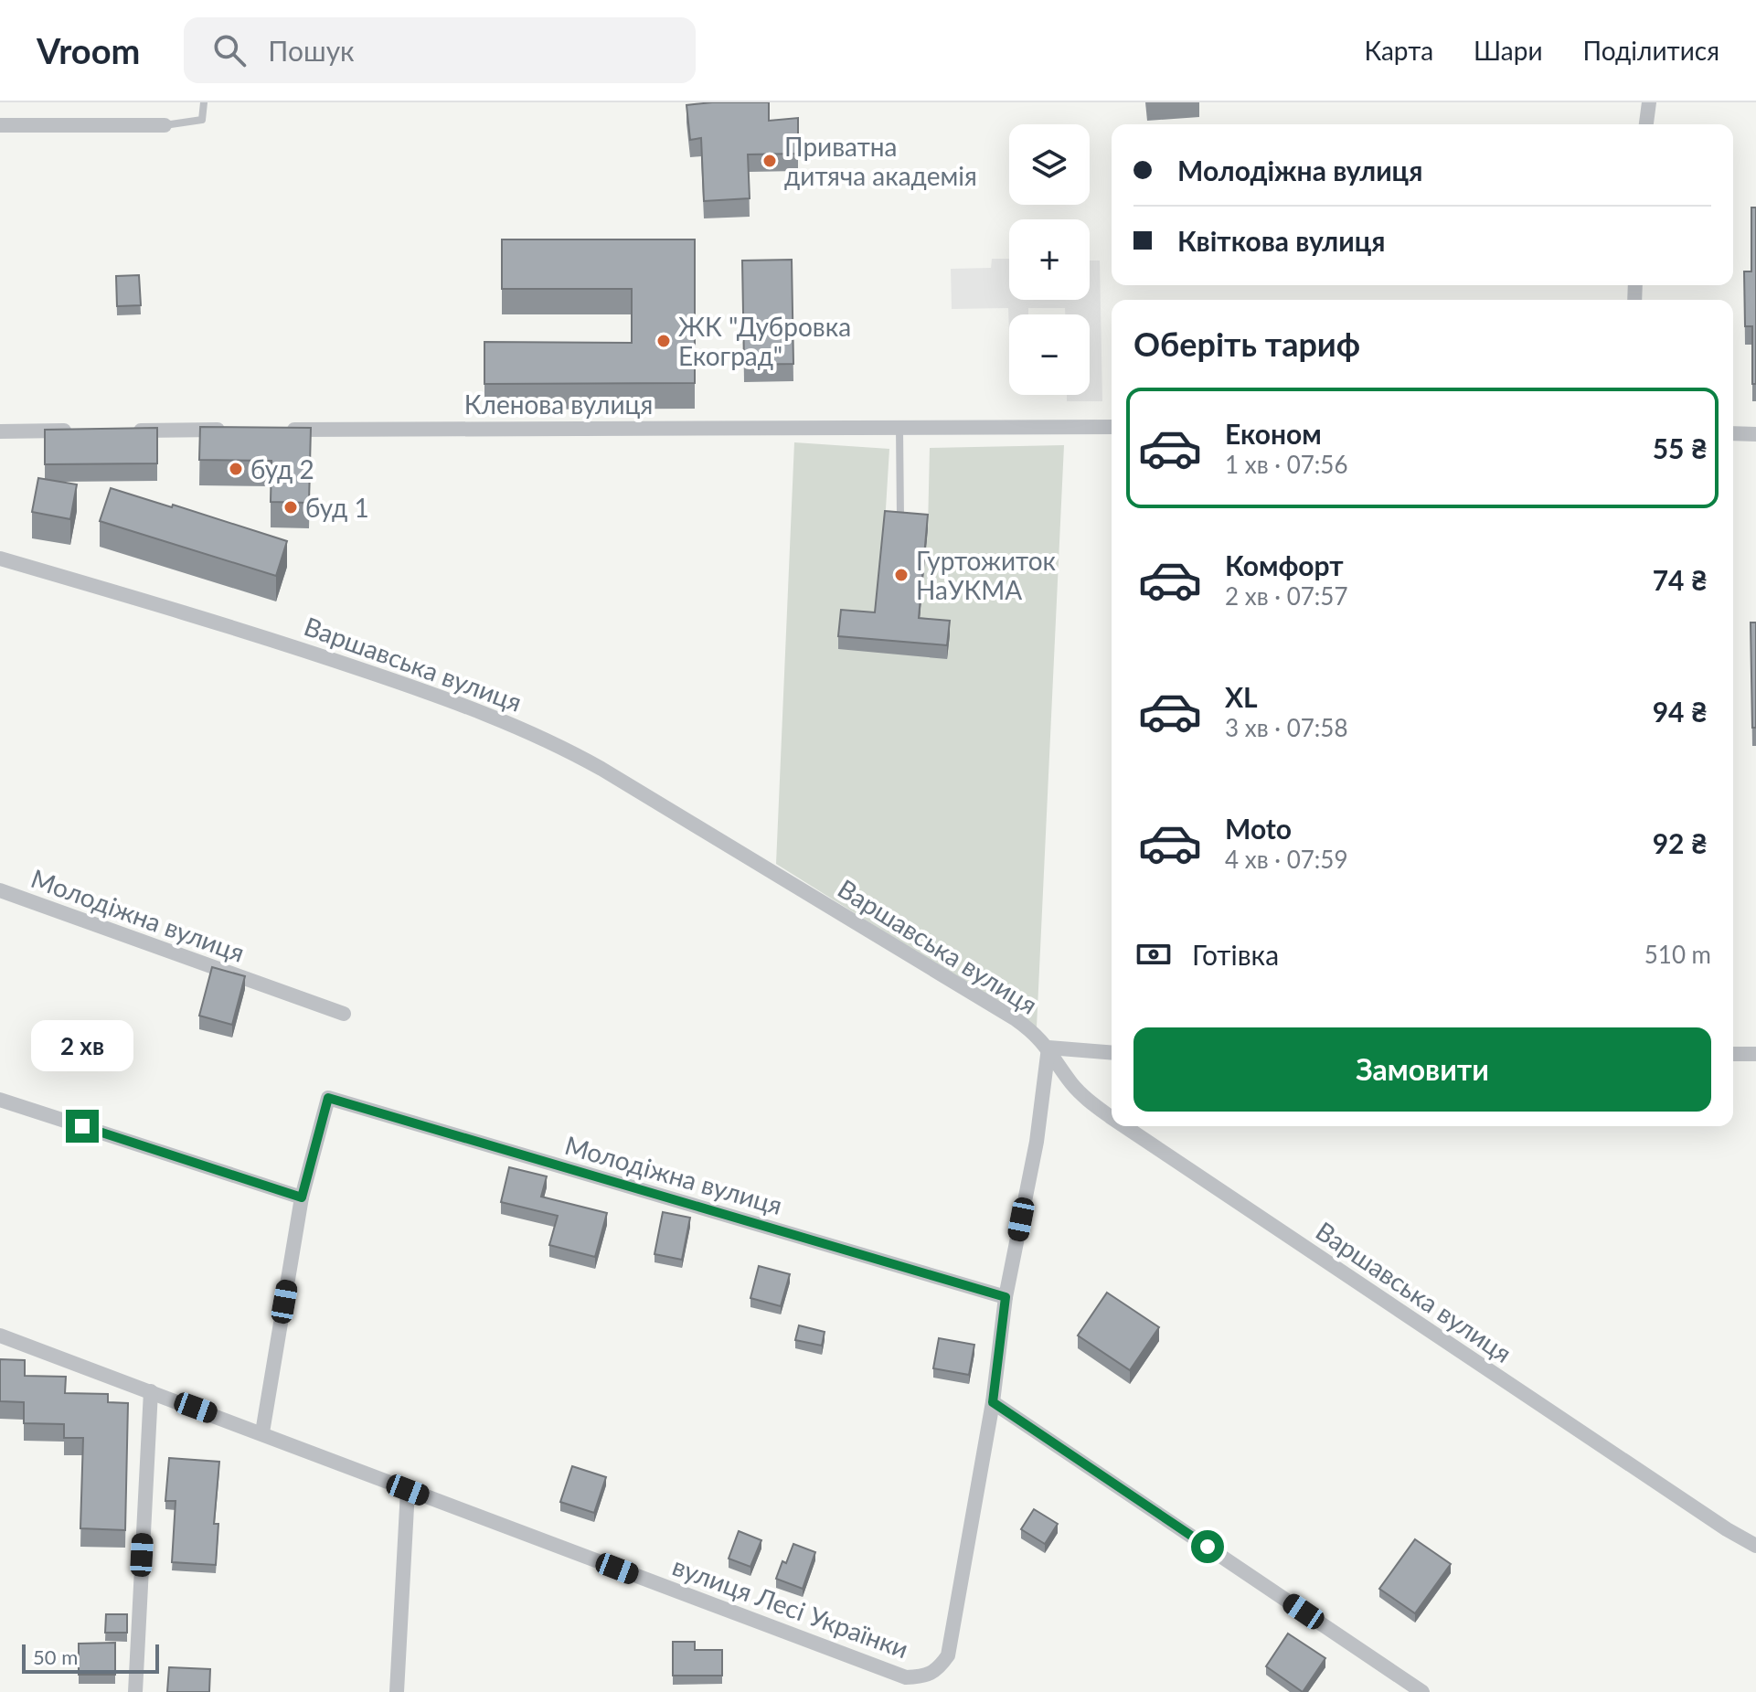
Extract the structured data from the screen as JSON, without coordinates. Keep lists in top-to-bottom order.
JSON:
{
  "streets": {
    "street": [
      "Кленова вулиця",
      "Варшавська вулиця",
      "Молодіжна вулиця",
      "вулиця Лесі Українки"
    ]
  },
  "places": [
    "Приватна дитяча академiя",
    "ЖК \"Дубровка Екоград\"",
    "буд 2",
    "буд 1",
    "Гуртожиток НаУКМА"
  ],
  "scale_bar": "50 m",
  "page": {
    "header": "Vroom",
    "search": "Пошук",
    "nav": ["Карта", "Шари", "Поділитися"],
    "map_buttons": ["+", "−"],
    "banner": ["Молодіжна вулиця", "Квіткова вулиця"],
    "heading": "Оберіть тариф",
    "list": [
      {
        "name": "Економ",
        "note": "1 хв · 07:56",
        "value": "55 ₴"
      },
      {
        "name": "Комфорт",
        "note": "2 хв · 07:57",
        "value": "74 ₴"
      },
      {
        "name": "XL",
        "note": "3 хв · 07:58",
        "value": "94 ₴"
      },
      {
        "name": "Moto",
        "note": "4 хв · 07:59",
        "value": "92 ₴"
      }
    ],
    "pay": ["Готівка", "510 m"],
    "buttons": "Замовити",
    "bubble": "2 хв",
    "scale": "50 m"
  }
}
